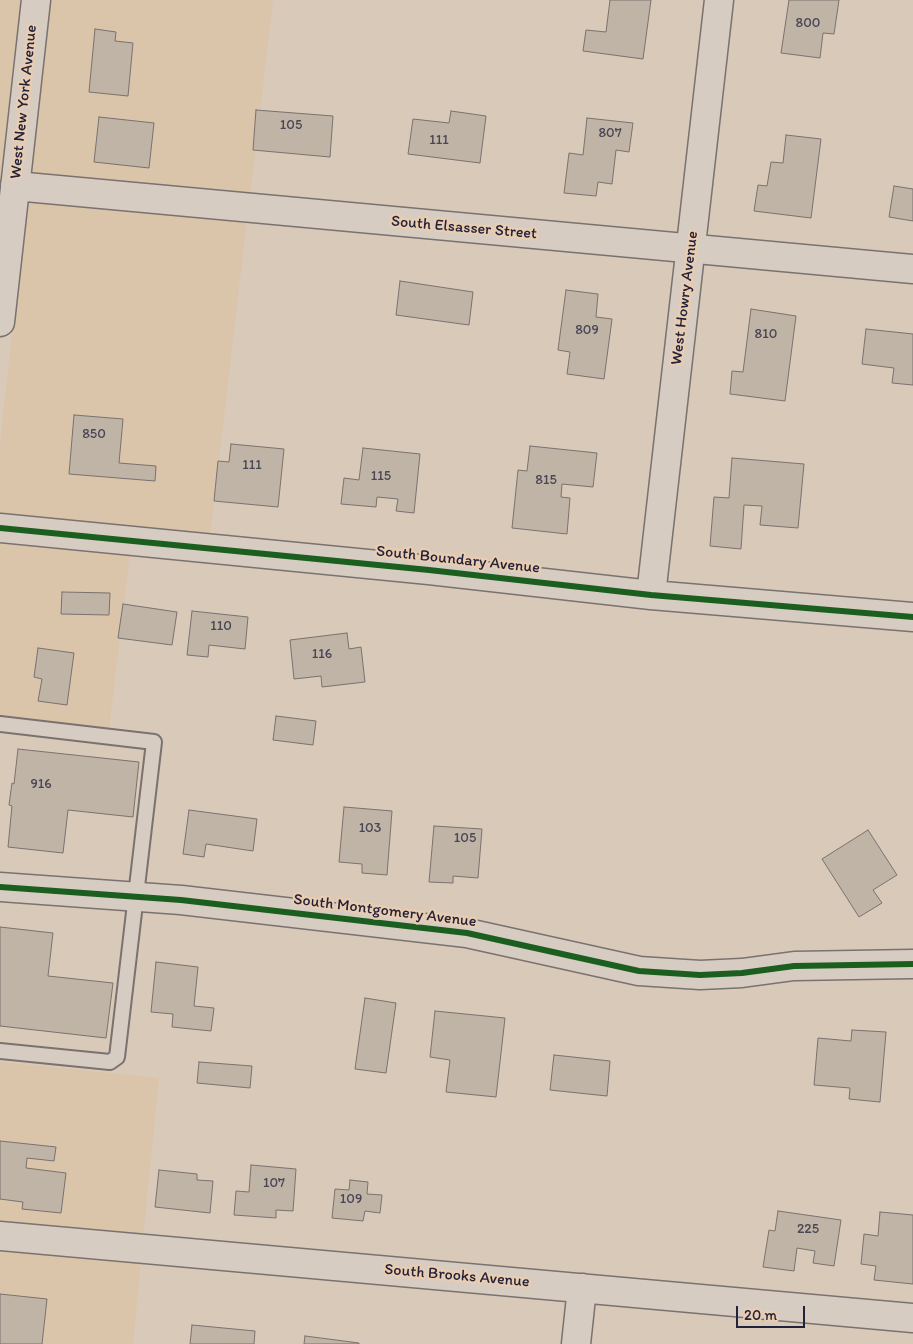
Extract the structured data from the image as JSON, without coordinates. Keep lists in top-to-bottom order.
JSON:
{
  "streets": {
    "street": [
      "West New York Avenue",
      "South Elsasser Street",
      "West Howry Avenue",
      "South Boundary Avenue",
      "South Montgomery Avenue",
      "South Brooks Avenue"
    ]
  },
  "crossings": [
    ["West New York Avenue", "South Elsasser Street"],
    ["South Elsasser Street", "West Howry Avenue"],
    ["West Howry Avenue", "South Boundary Avenue"]
  ],
  "house_numbers": [
    "800",
    "105",
    "807",
    "111",
    "809",
    "810",
    "850",
    "111",
    "115",
    "815",
    "110",
    "116",
    "916",
    "103",
    "105",
    "107",
    "109",
    "225"
  ],
  "scale_bar": "20 m"
}
